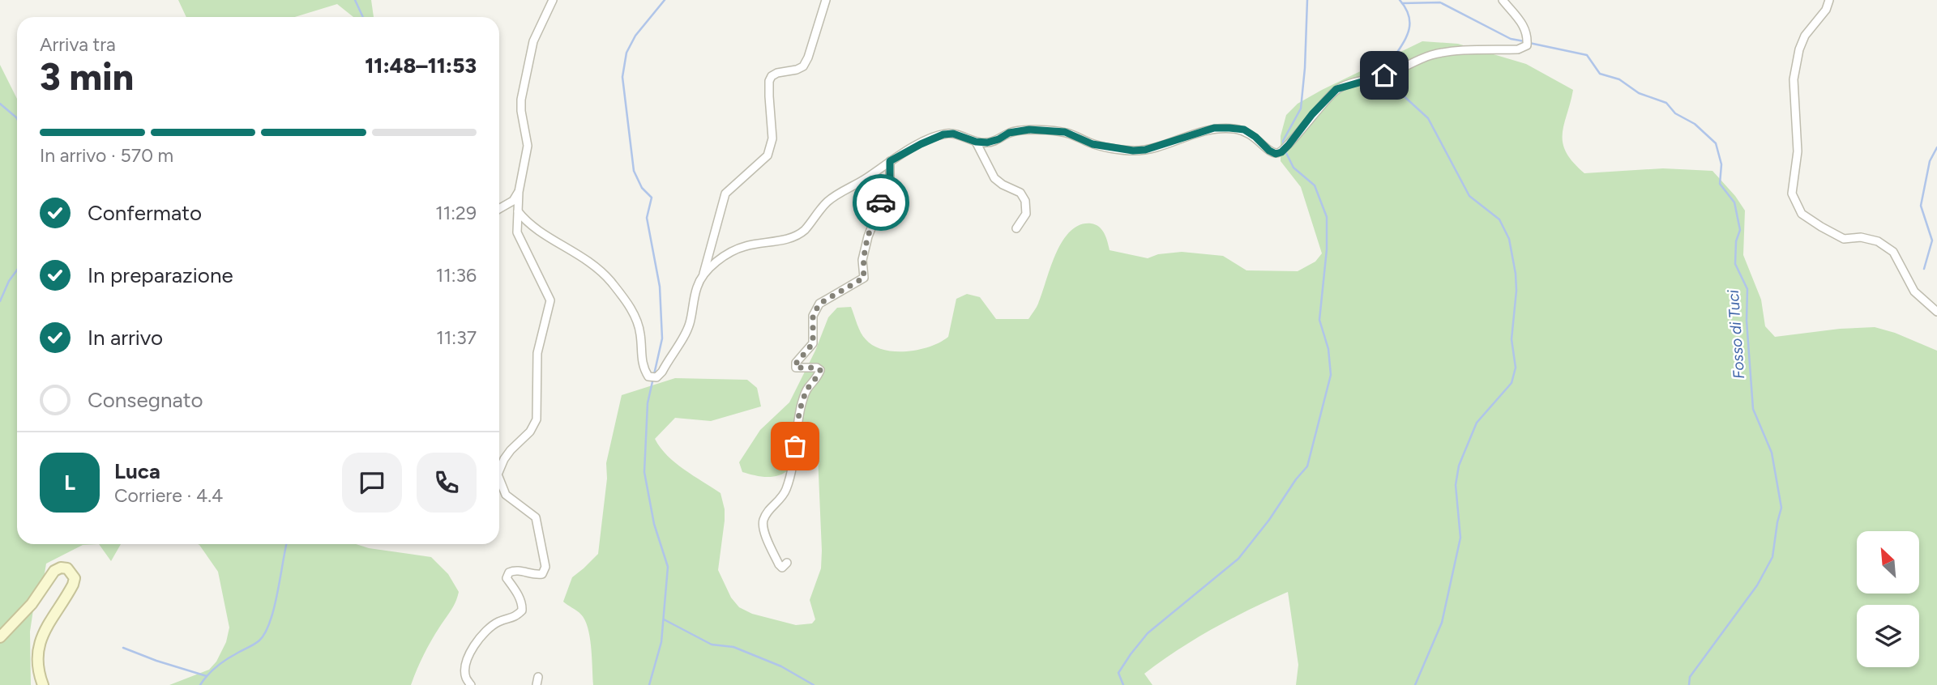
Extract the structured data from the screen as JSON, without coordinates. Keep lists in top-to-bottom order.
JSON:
{
  "water": ["Fosso di Tuci"],
  "north": "top left",
  "page": {
    "heading": ["3 min", "Arriva tra", "11:48–11:53"],
    "panel": ["Luca", "Corriere · 4.4"],
    "bar": "In arrivo · 570 m",
    "list": [
      ["Confermato", "11:29"],
      ["In preparazione", "11:36"],
      ["In arrivo", "11:37"],
      "Consegnato"
    ],
    "round": "L"
  }
}
